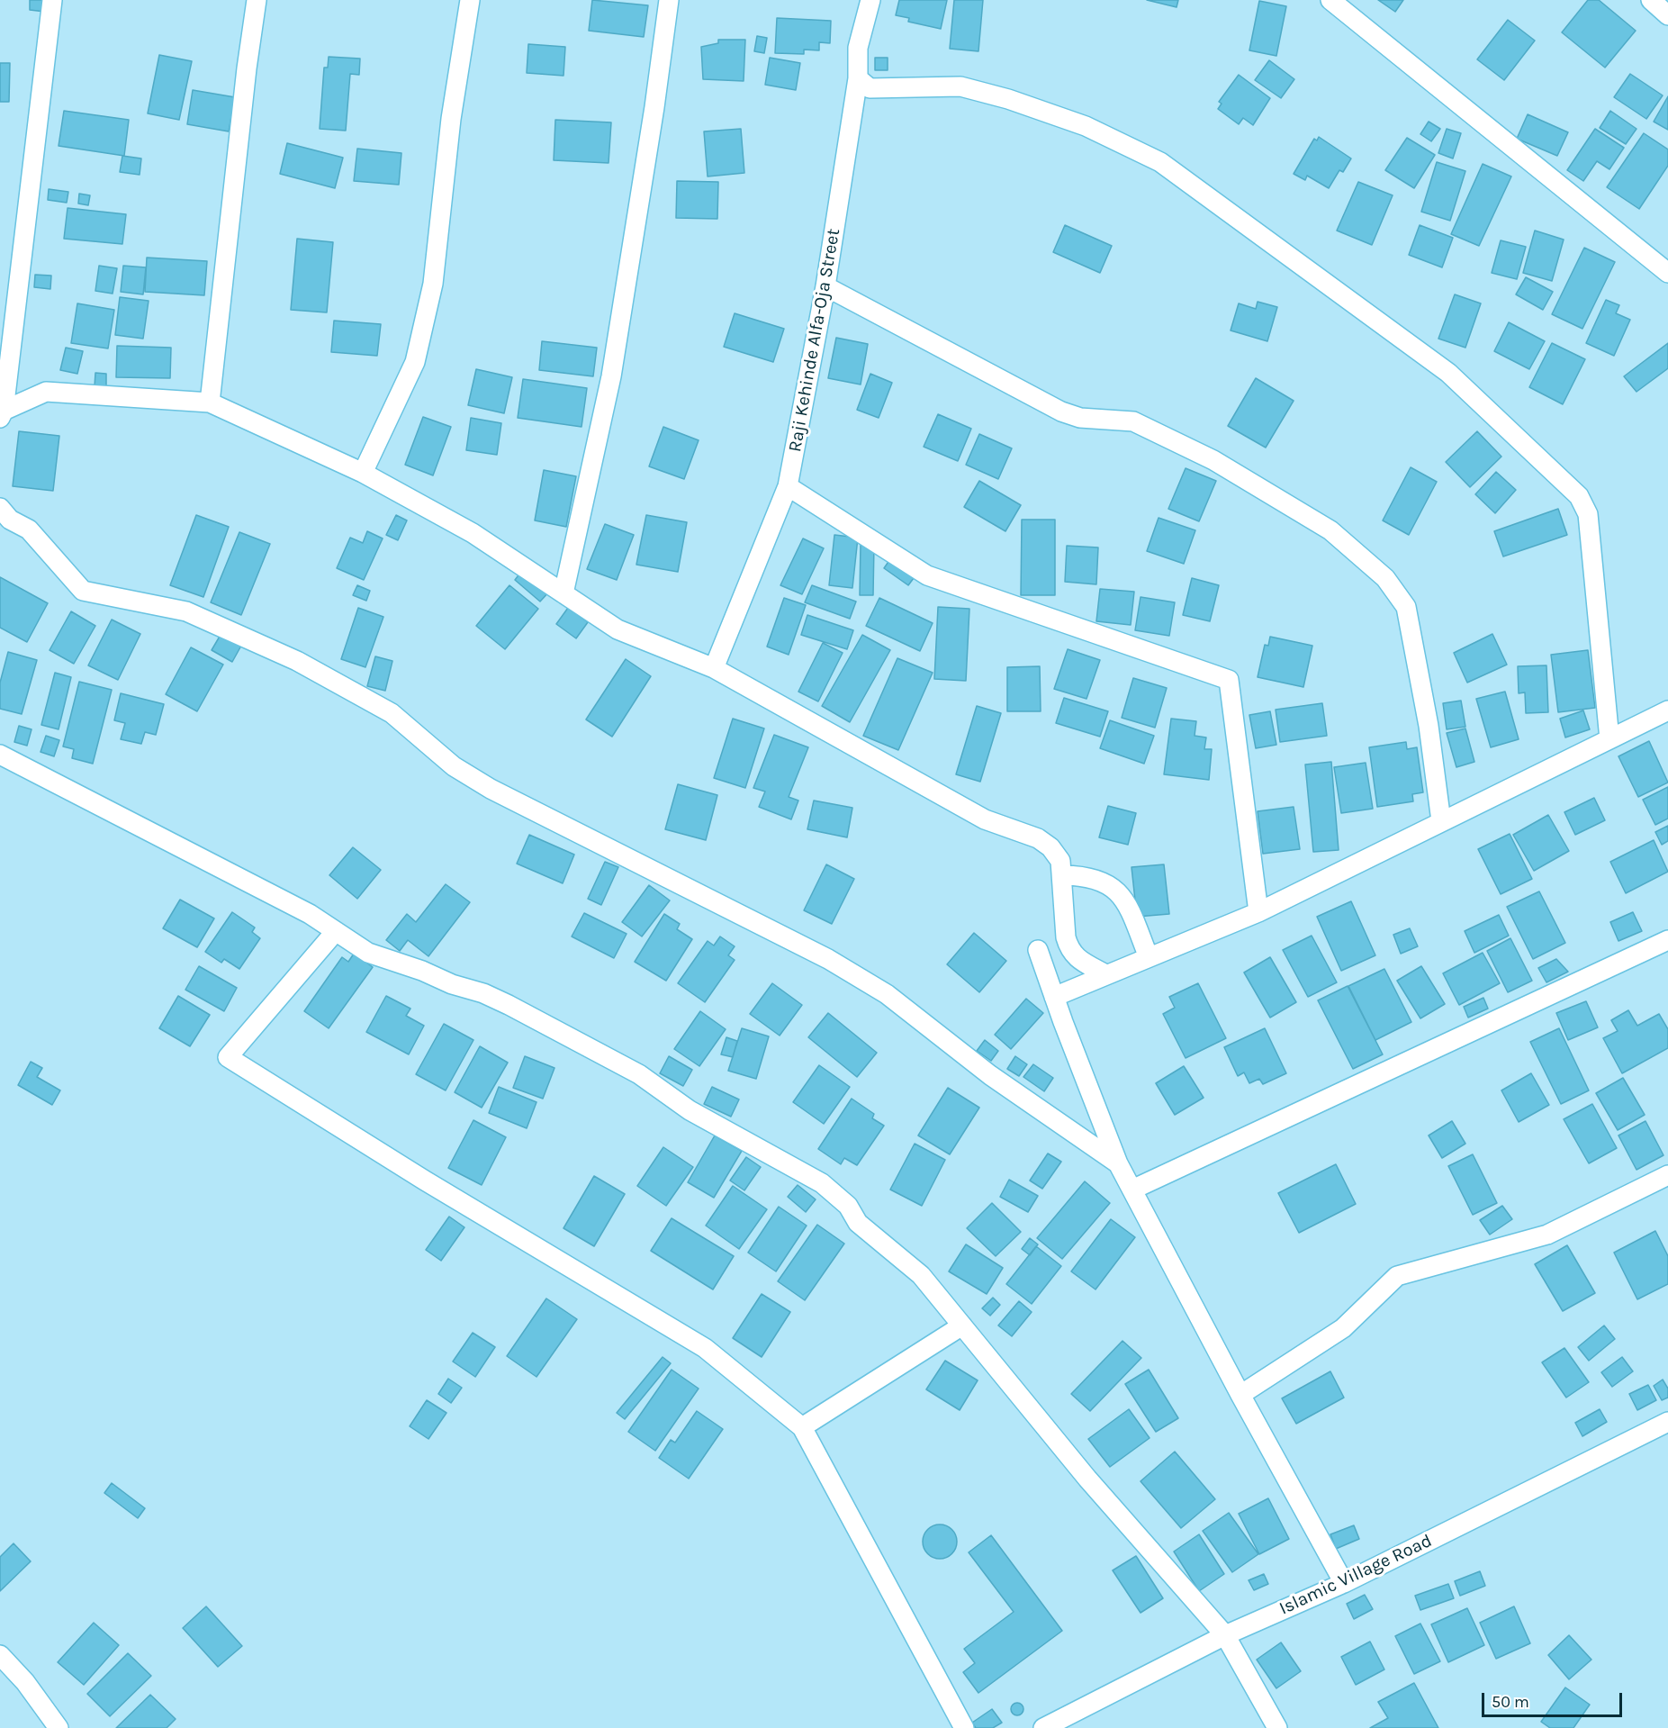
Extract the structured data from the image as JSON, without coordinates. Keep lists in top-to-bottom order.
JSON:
{
  "streets": {
    "street": ["Raji Kehinde Alfa-Oja Street", "Islamic Village Road"]
  },
  "scale_bar": "50 m"
}
